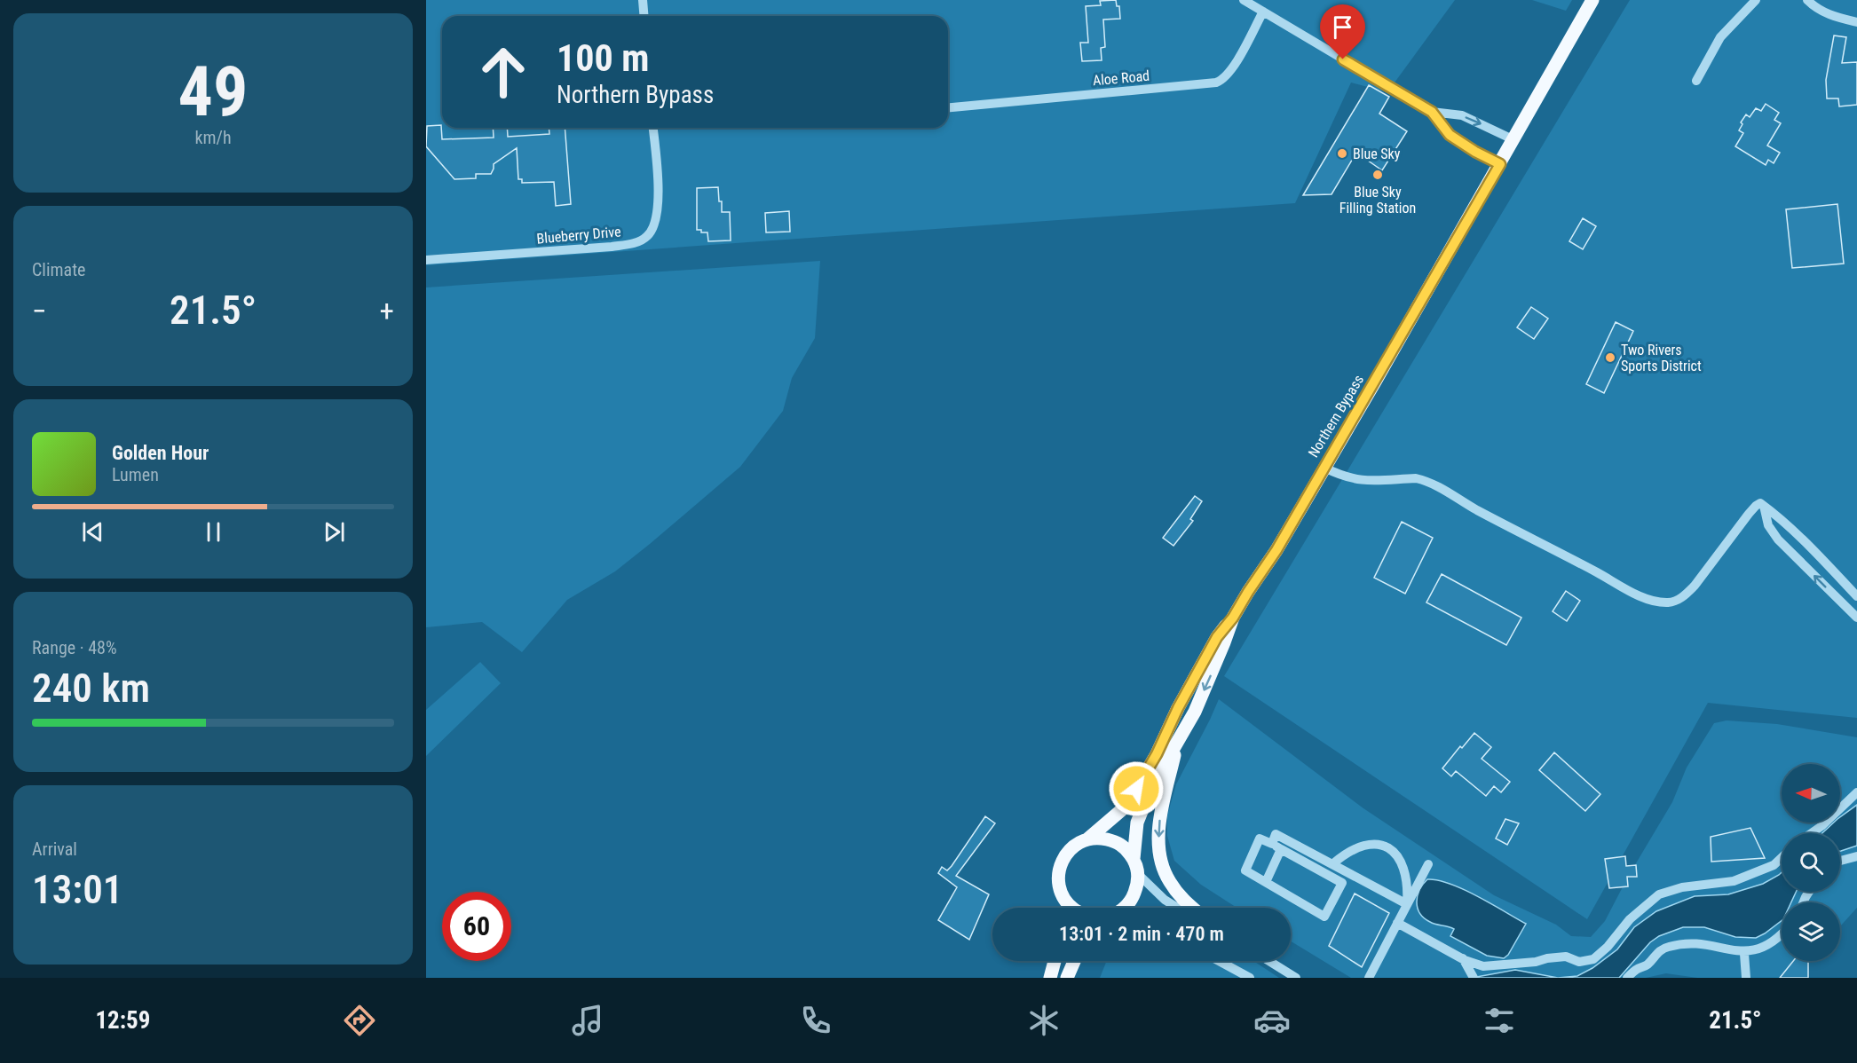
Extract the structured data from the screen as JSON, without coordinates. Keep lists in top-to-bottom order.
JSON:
{
  "streets": {
    "main road": ["Northern Bypass"],
    "street": ["Aloe Road", "Blueberry Drive"]
  },
  "places": ["Blue Sky", "Blue Sky Filling Station", "Two Rivers Sports District"],
  "north": "left",
  "page": {
    "tile": [
      ["49", "km/h"],
      "Climate",
      ["Range · 48%", "240 km"],
      ["Arrival", "13:01"]
    ],
    "turn": ["100 m", "Northern Bypass"],
    "heat": ["−", "21.5°", "+"],
    "song": ["Golden Hour", "Lumen"],
    "limit": "60",
    "trip": "13:01 · 2 min · 470 m",
    "tabs": ["12:59", "21.5°"]
  }
}
